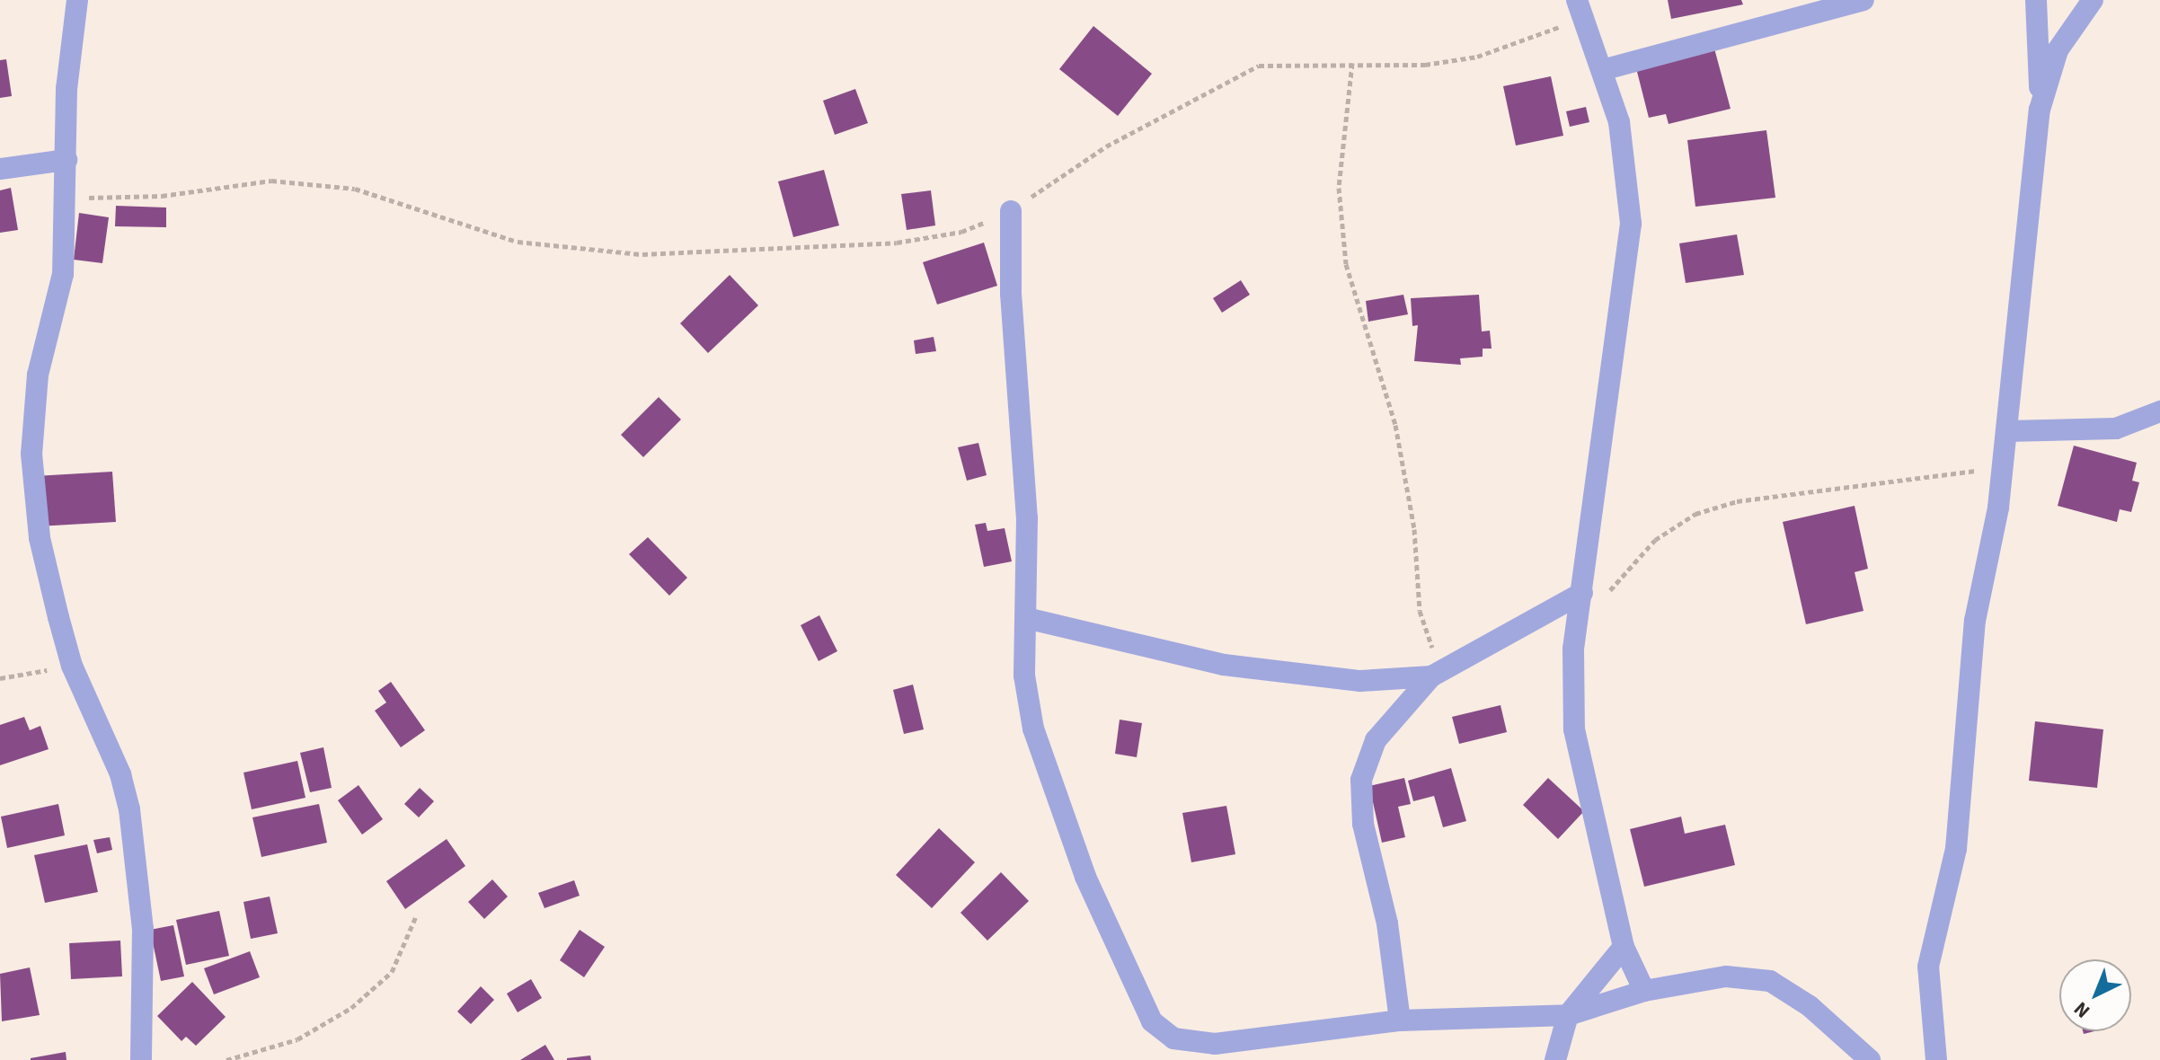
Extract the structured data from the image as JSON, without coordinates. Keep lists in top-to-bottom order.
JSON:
{
  "north": "bottom left"
}
